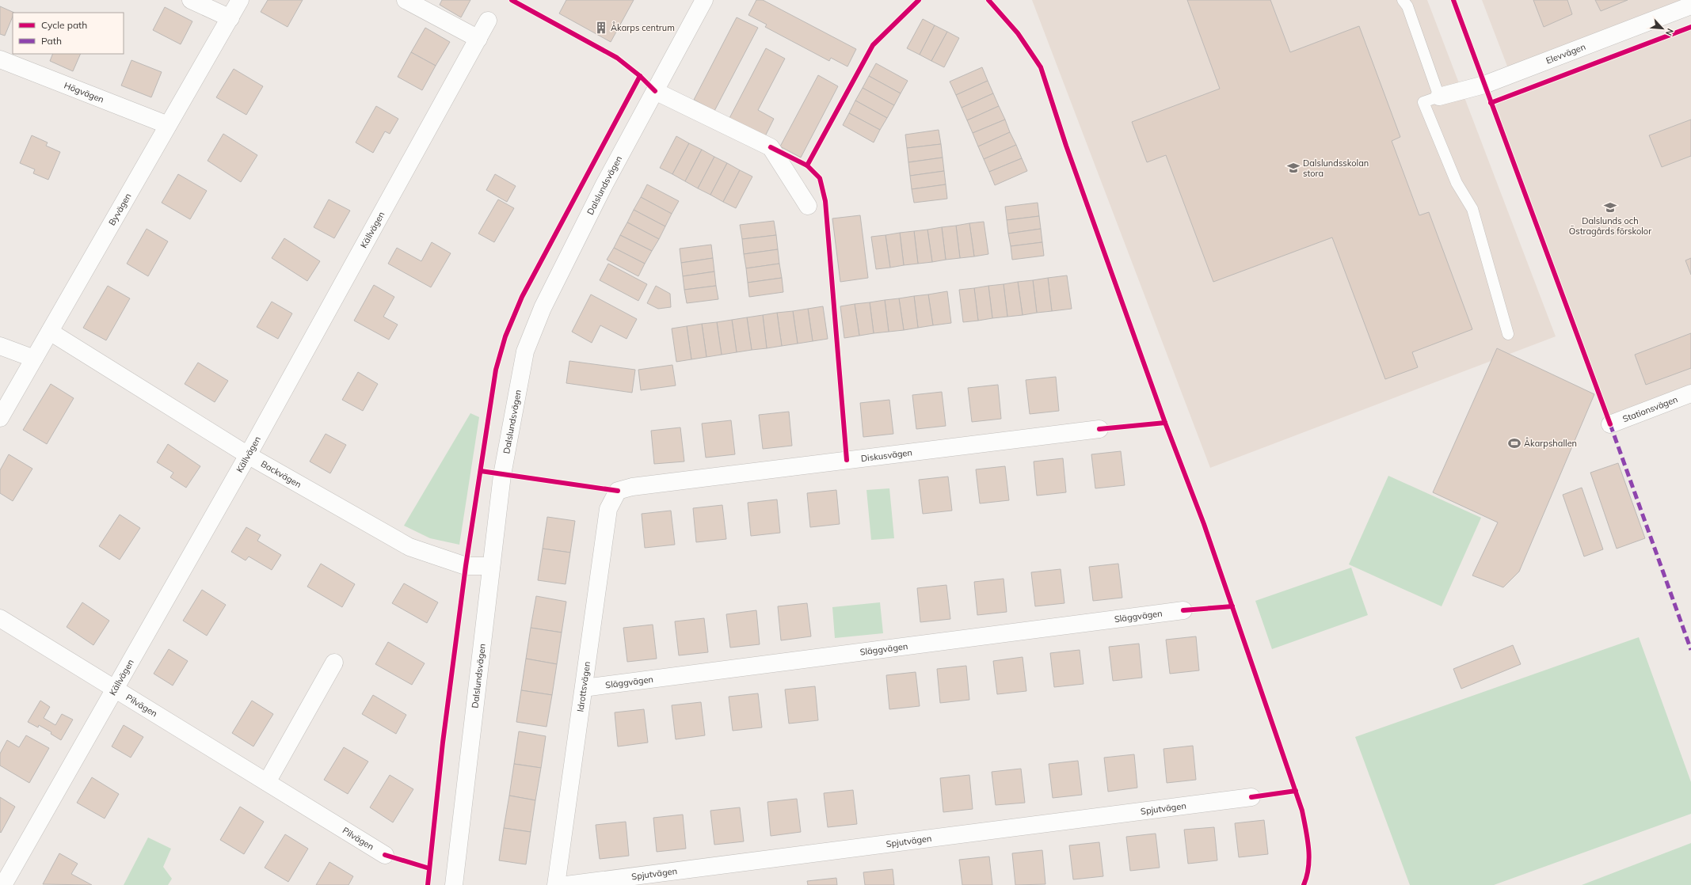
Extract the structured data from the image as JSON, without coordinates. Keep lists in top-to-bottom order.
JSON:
{
  "streets": {
    "street": [
      "Elevvägen",
      "Högvägen",
      "Dalslundsvägen",
      "Byvägen",
      "Källvägen",
      "Stationsvägen",
      "Diskusvägen",
      "Backvägen",
      "Släggvägen",
      "Idrottsvägen",
      "Pilvägen",
      "Spjutvägen"
    ]
  },
  "crossings": [
    ["Högvägen", "Byvägen"],
    ["Dalslundsvägen", "Backvägen"],
    ["Byvägen", "Backvägen"],
    ["Källvägen", "Backvägen"],
    ["Källvägen", "Pilvägen"],
    ["Diskusvägen", "Idrottsvägen"],
    ["Släggvägen", "Idrottsvägen"]
  ],
  "places": {
    "building": ["Åkarps centrum"],
    "school or university": ["Dalslundsskolan stora", "Dalslunds och Östragårds förskolor"],
    "sports": ["Åkarpshallen"]
  },
  "legend": ["Cycle path", "Path"],
  "north": "bottom right"
}
